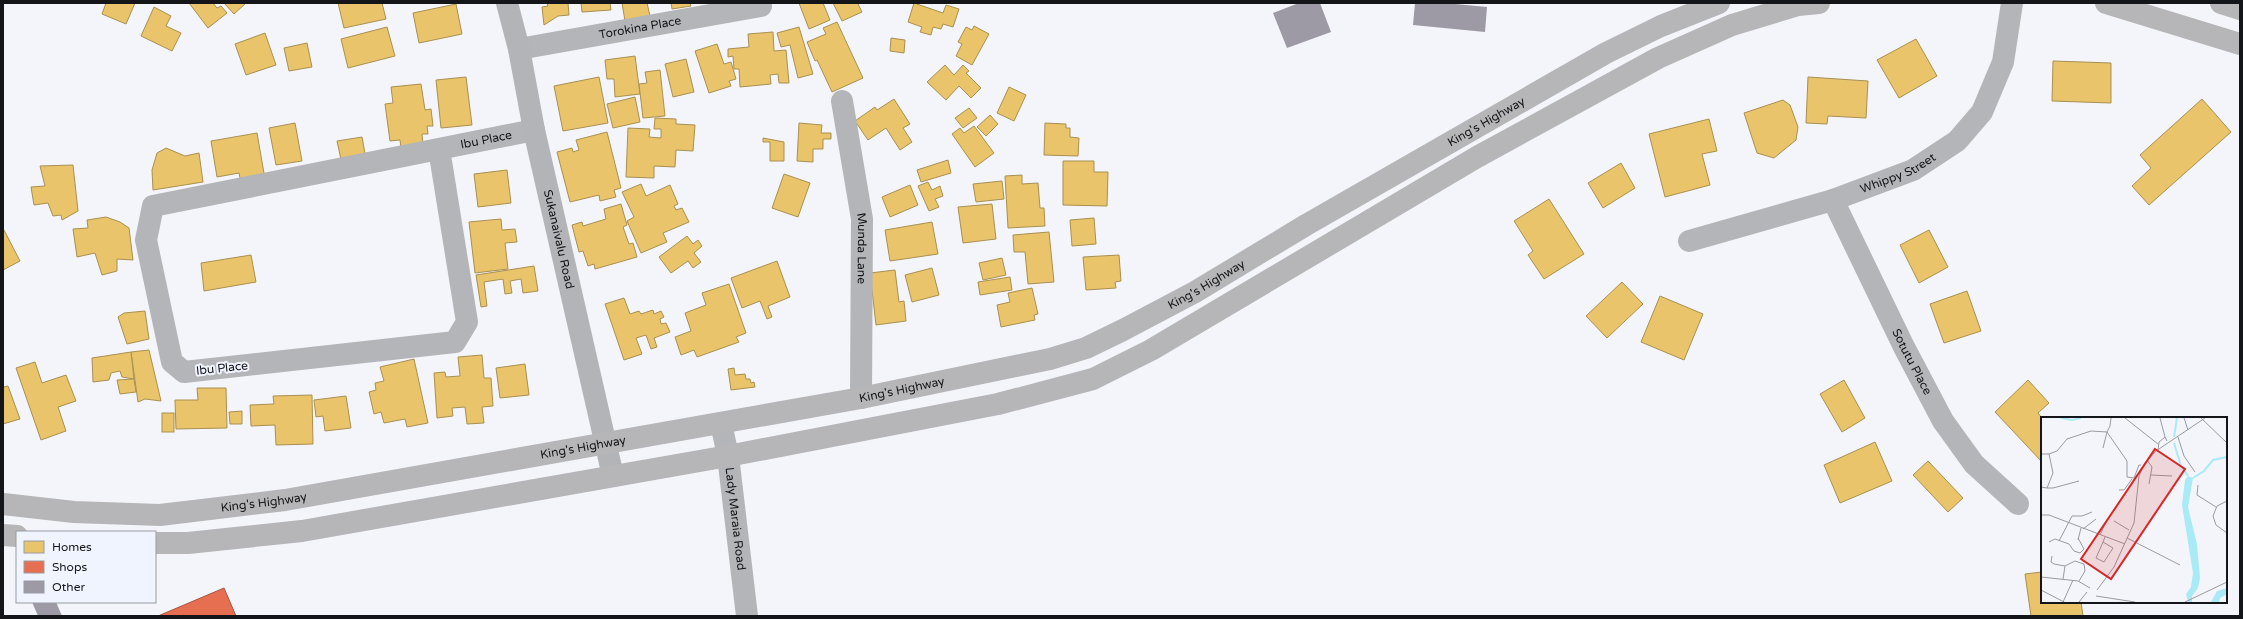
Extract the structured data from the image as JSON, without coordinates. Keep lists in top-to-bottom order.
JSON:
{
  "streets": {
    "highway": ["King's Highway"],
    "main road": ["Sukanaivalu Road"],
    "street": [
      "Torokina Place",
      "Ibu Place",
      "Whippy Street",
      "Munda Lane",
      "Sotutu Place",
      "Lady Maraia Road"
    ]
  },
  "crossings": [
    ["Torokina Place", "Sukanaivalu Road"],
    ["King's Highway", "Sukanaivalu Road"],
    ["King's Highway", "Munda Lane"],
    ["King's Highway", "Lady Maraia Road"],
    ["Ibu Place", "Sukanaivalu Road"],
    ["Whippy Street", "Sotutu Place"]
  ],
  "legend": ["Homes", "Shops", "Other"]
}
